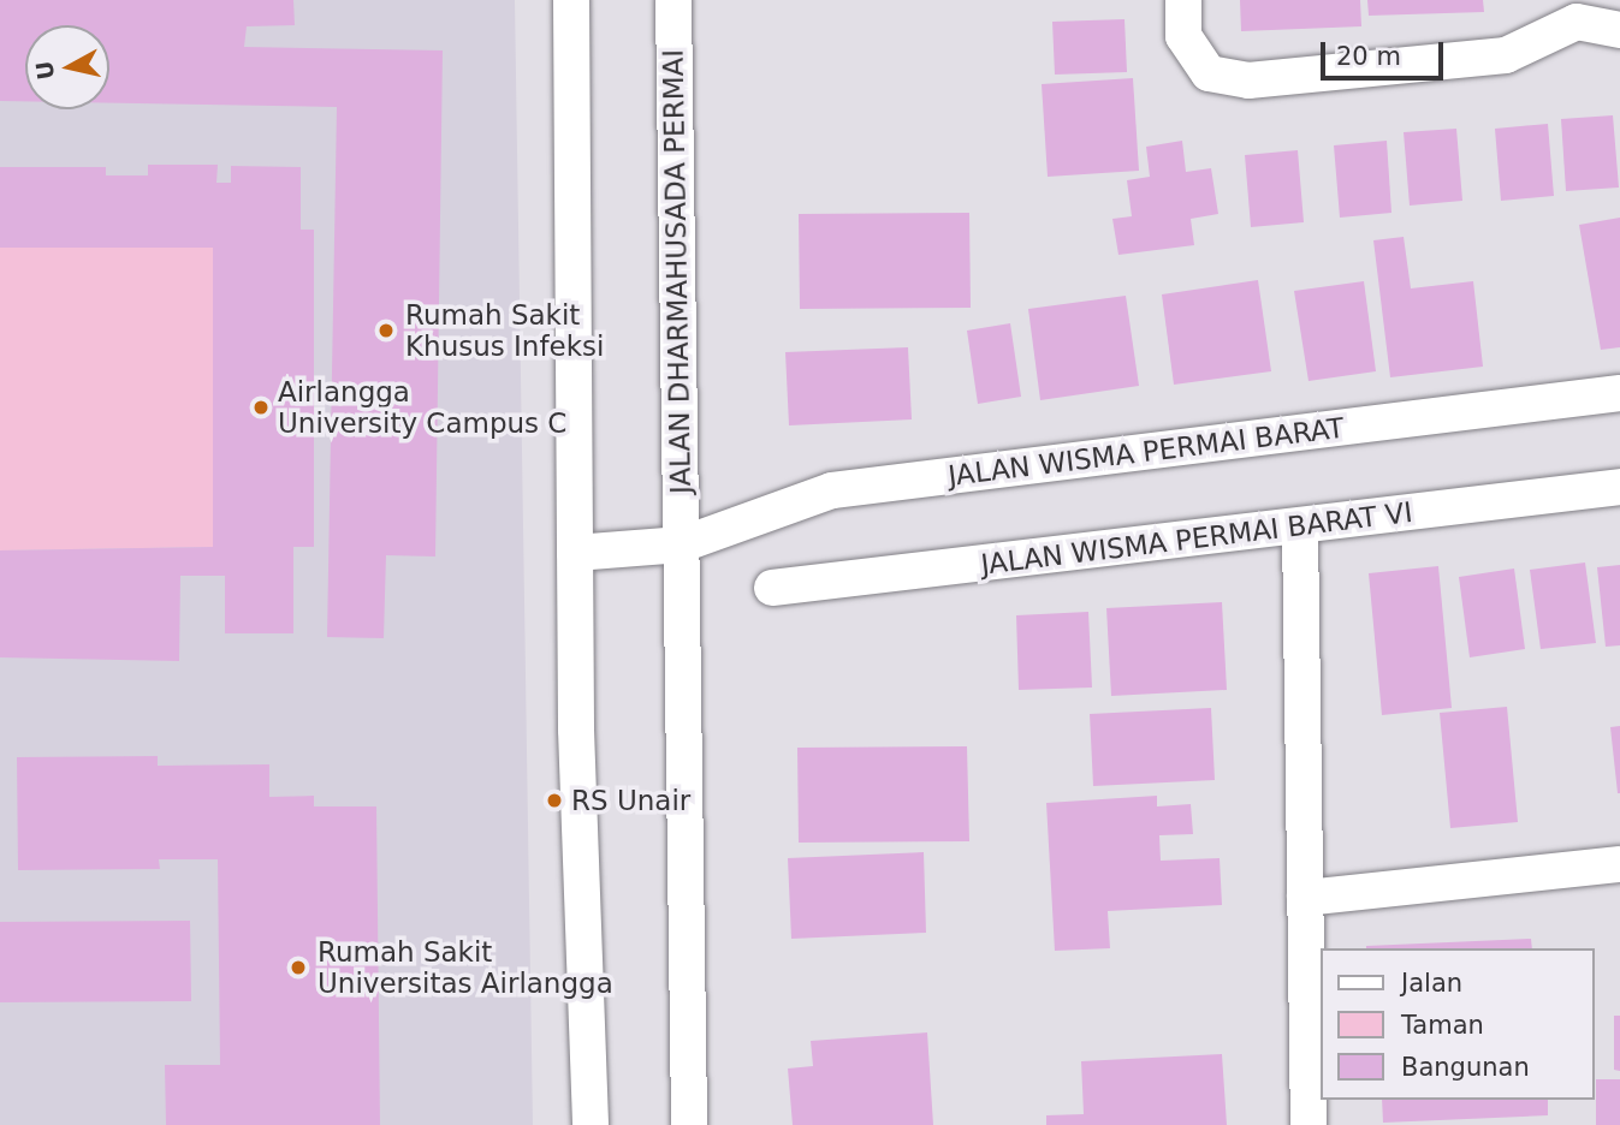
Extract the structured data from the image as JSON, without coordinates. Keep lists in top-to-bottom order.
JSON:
{
  "streets": {
    "street": ["JALAN DHARMAHUSADA PERMAI", "JALAN WISMA PERMAI BARAT", "JALAN WISMA PERMAI BARAT VI"]
  },
  "crossings": [
    ["JALAN DHARMAHUSADA PERMAI", "JALAN WISMA PERMAI BARAT"]
  ],
  "places": [
    "Rumah Sakit Khusus Infeksi",
    "Airlangga University Campus C",
    "RS Unair",
    "Rumah Sakit Universitas Airlangga"
  ],
  "legend": ["Jalan", "Taman", "Bangunan"],
  "scale_bar": "20 m",
  "north": "left"
}
